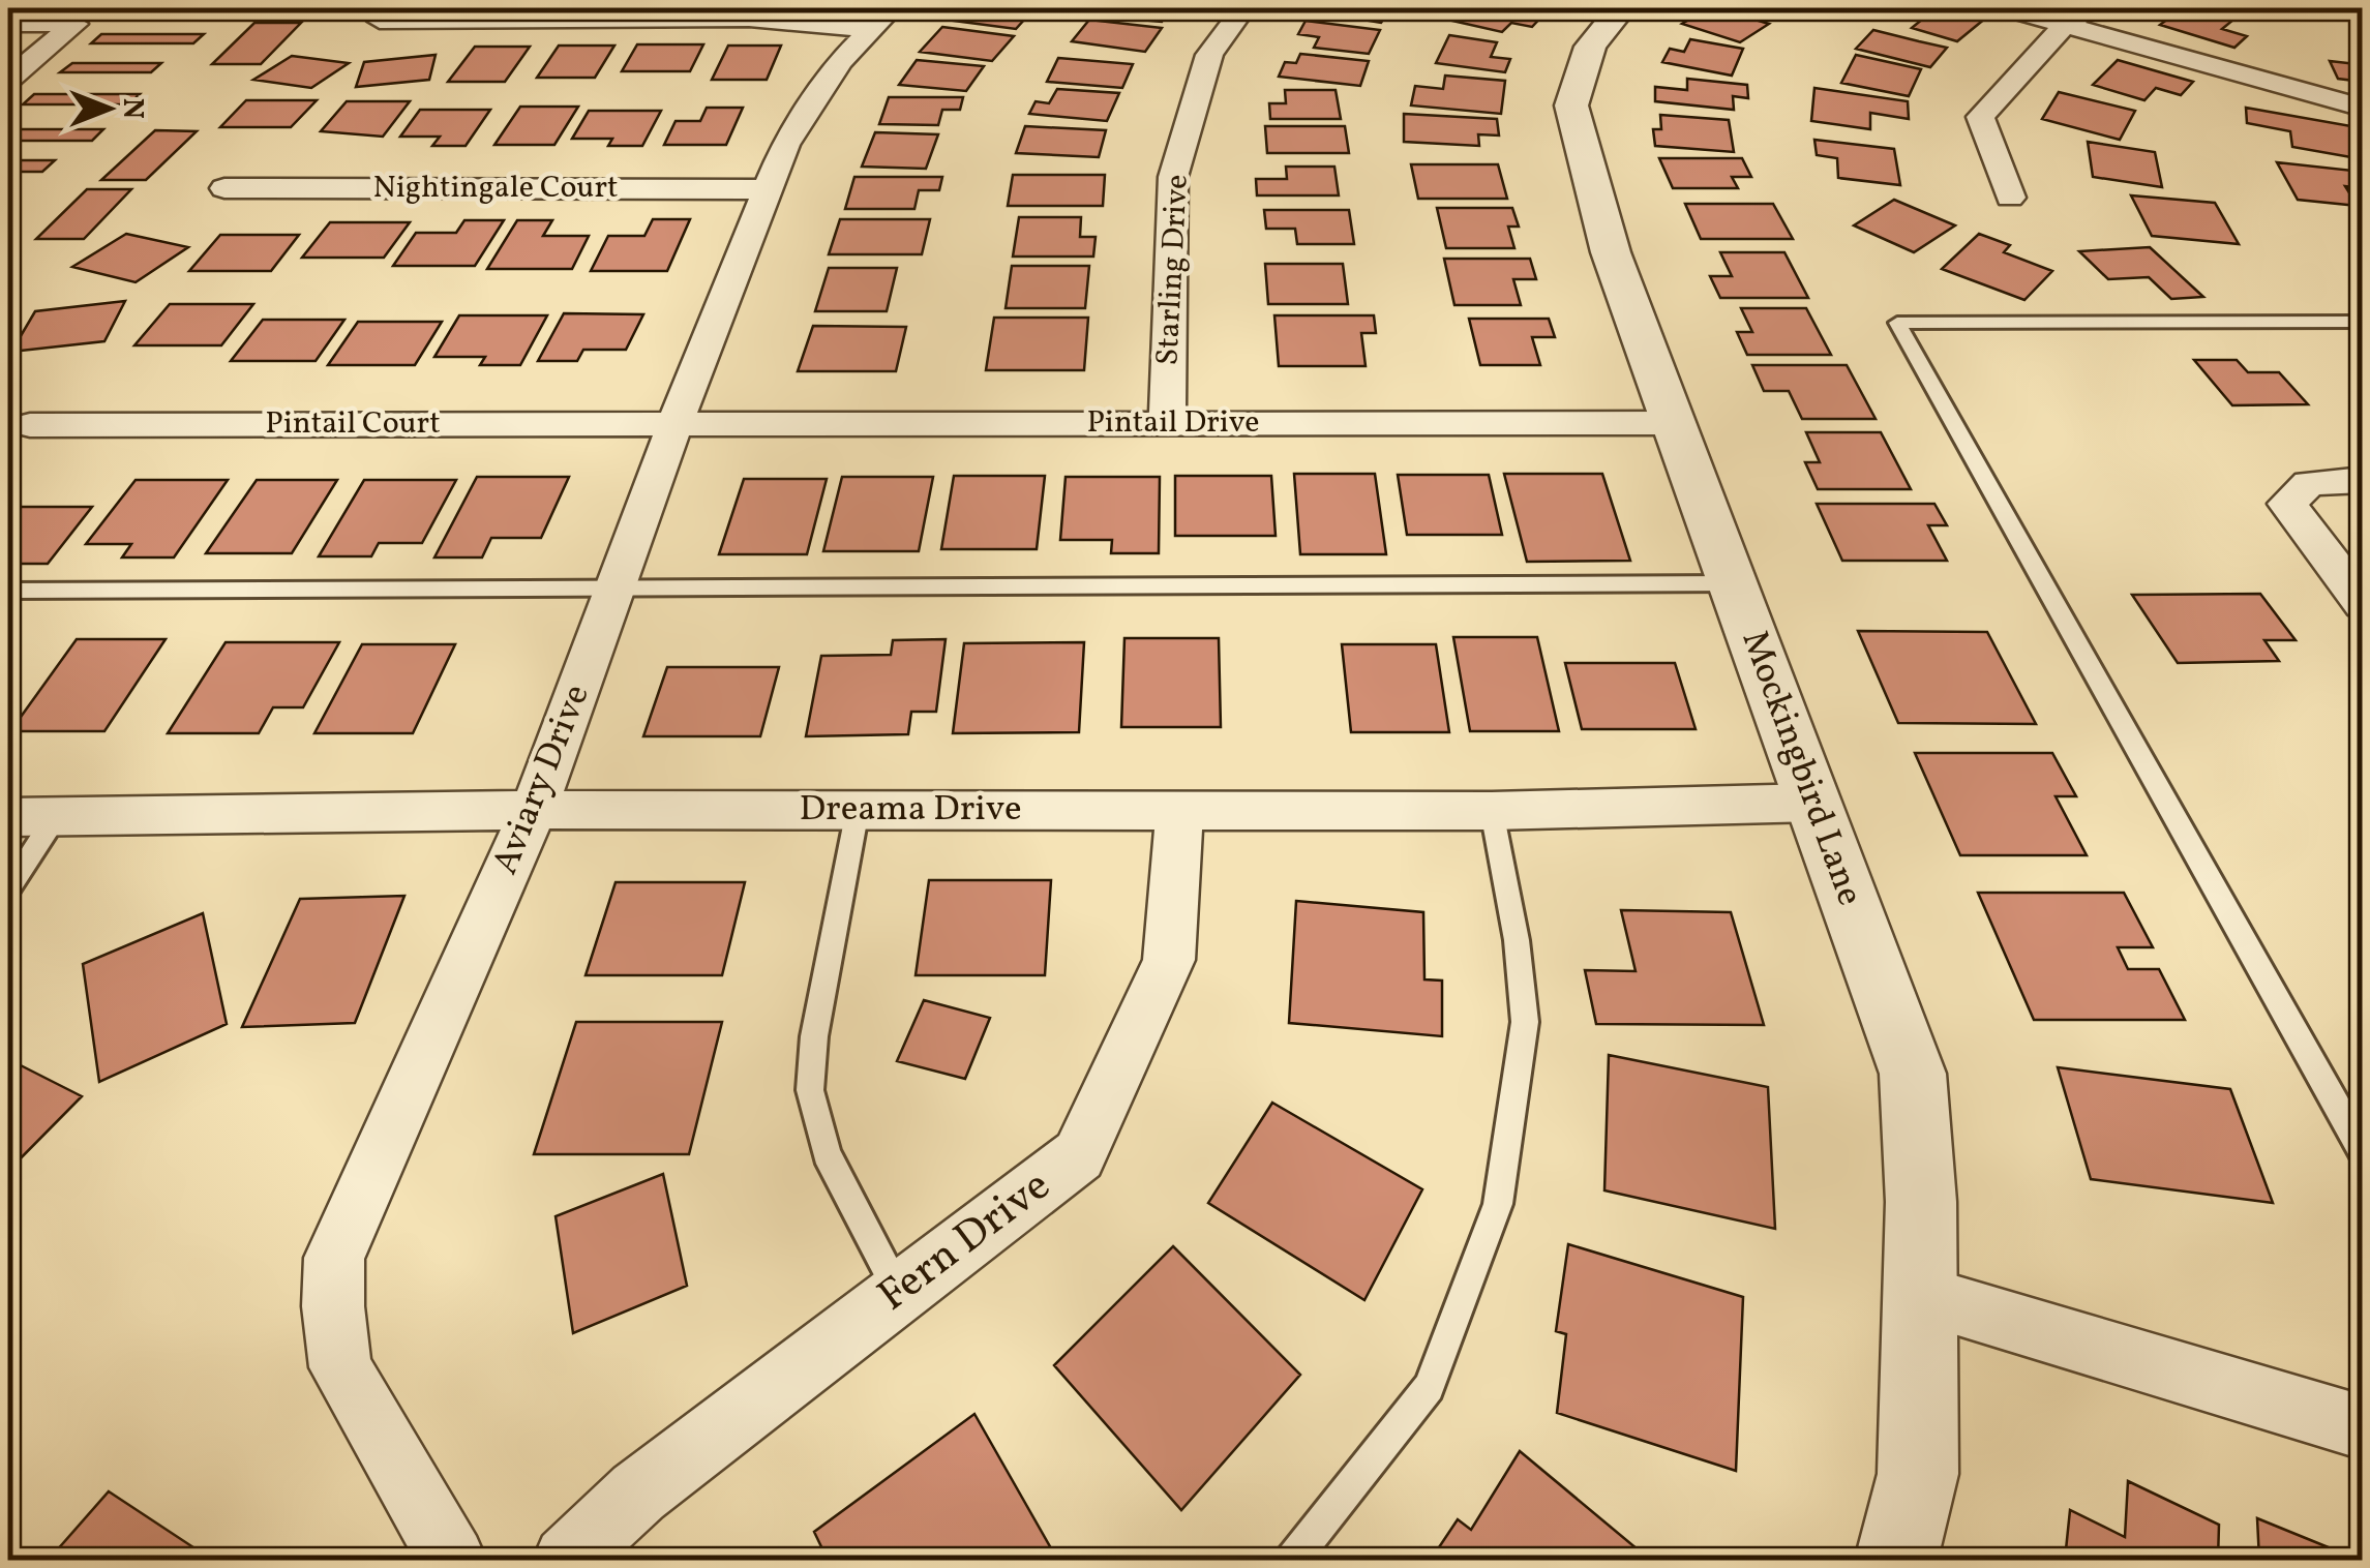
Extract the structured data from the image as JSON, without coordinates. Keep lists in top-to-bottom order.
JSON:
{
  "streets": {
    "street": [
      "Nightingale Court",
      "Starling Drive",
      "Pintail Drive",
      "Pintail Court",
      "Mockingbird Lane",
      "Aviary Drive",
      "Dreama Drive",
      "Fern Drive"
    ]
  },
  "crossings": [
    ["Nightingale Court", "Aviary Drive"],
    ["Starling Drive", "Pintail Drive"],
    ["Pintail Drive", "Pintail Court"],
    ["Pintail Drive", "Mockingbird Lane"],
    ["Pintail Drive", "Aviary Drive"],
    ["Pintail Court", "Aviary Drive"],
    ["Mockingbird Lane", "Dreama Drive"],
    ["Aviary Drive", "Dreama Drive"],
    ["Dreama Drive", "Fern Drive"]
  ],
  "north": "right"
}
